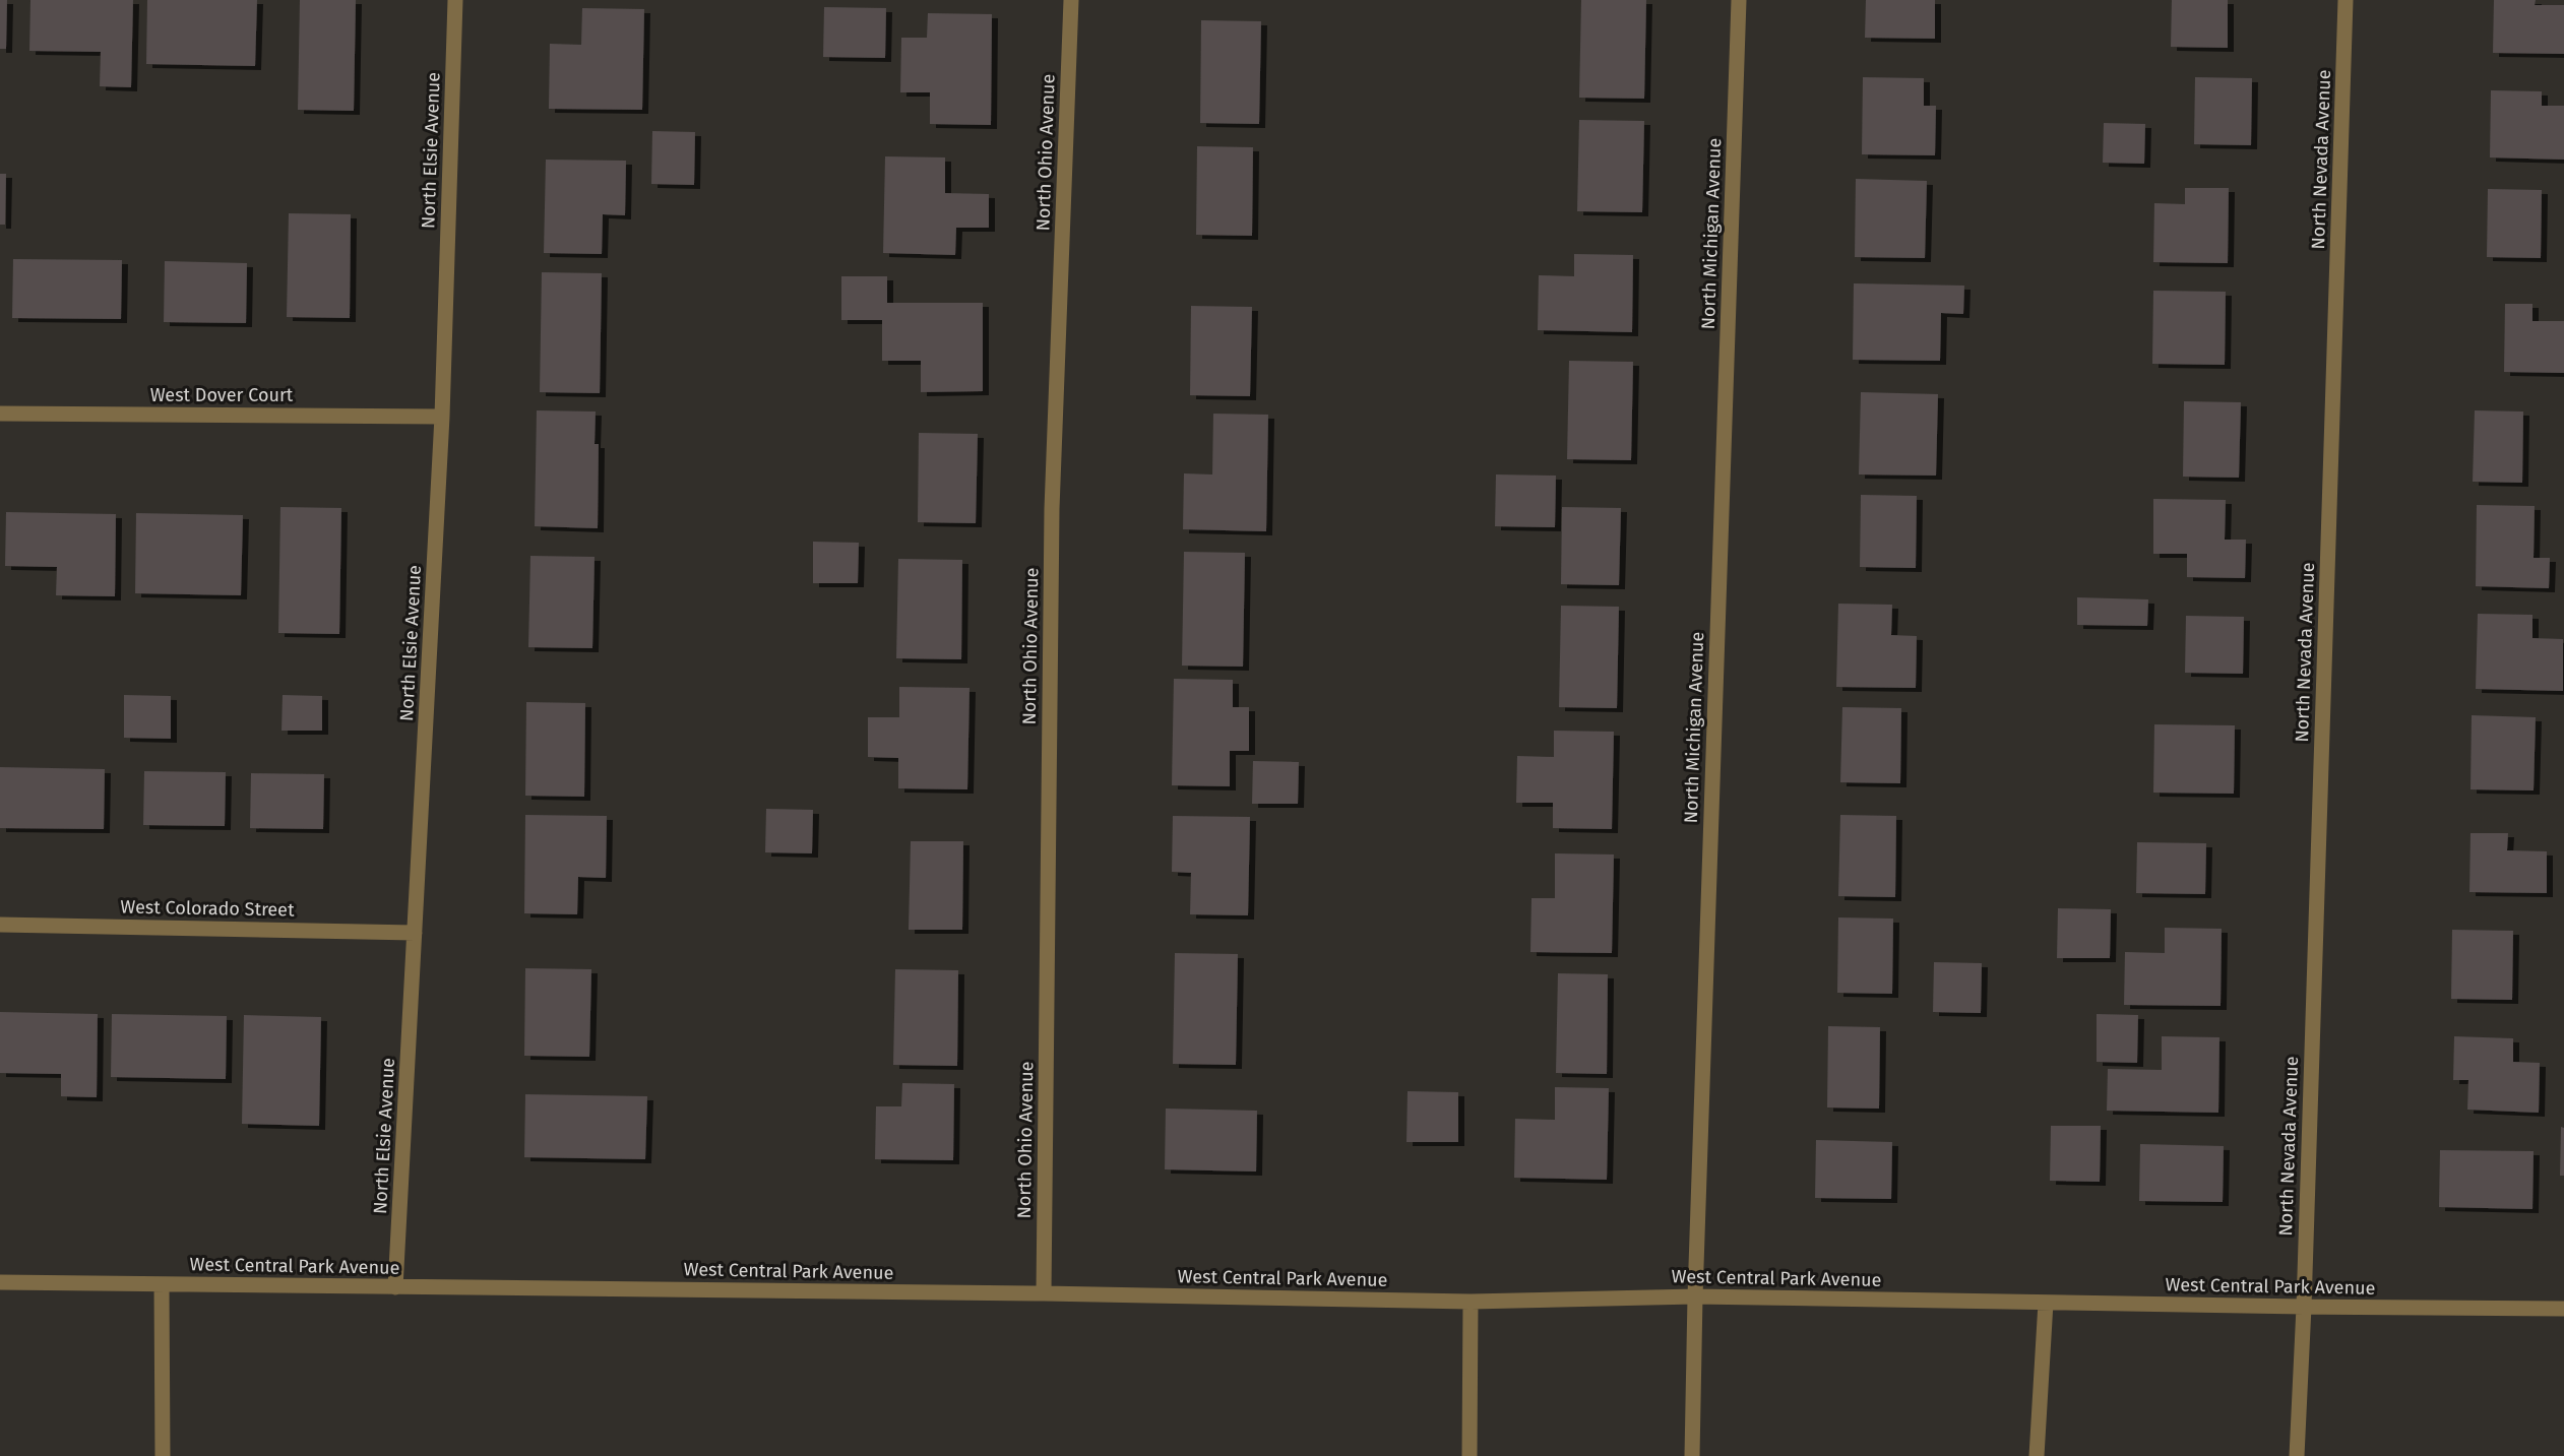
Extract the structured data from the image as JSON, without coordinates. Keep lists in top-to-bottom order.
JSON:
{
  "streets": {
    "street": [
      "North Elsie Avenue",
      "North Ohio Avenue",
      "North Nevada Avenue",
      "North Michigan Avenue",
      "West Dover Court",
      "West Colorado Street",
      "West Central Park Avenue"
    ]
  },
  "crossings": [
    ["North Elsie Avenue", "West Dover Court"],
    ["North Elsie Avenue", "West Colorado Street"],
    ["North Elsie Avenue", "West Central Park Avenue"],
    ["North Ohio Avenue", "West Central Park Avenue"],
    ["North Nevada Avenue", "West Central Park Avenue"],
    ["North Michigan Avenue", "West Central Park Avenue"]
  ]
}
